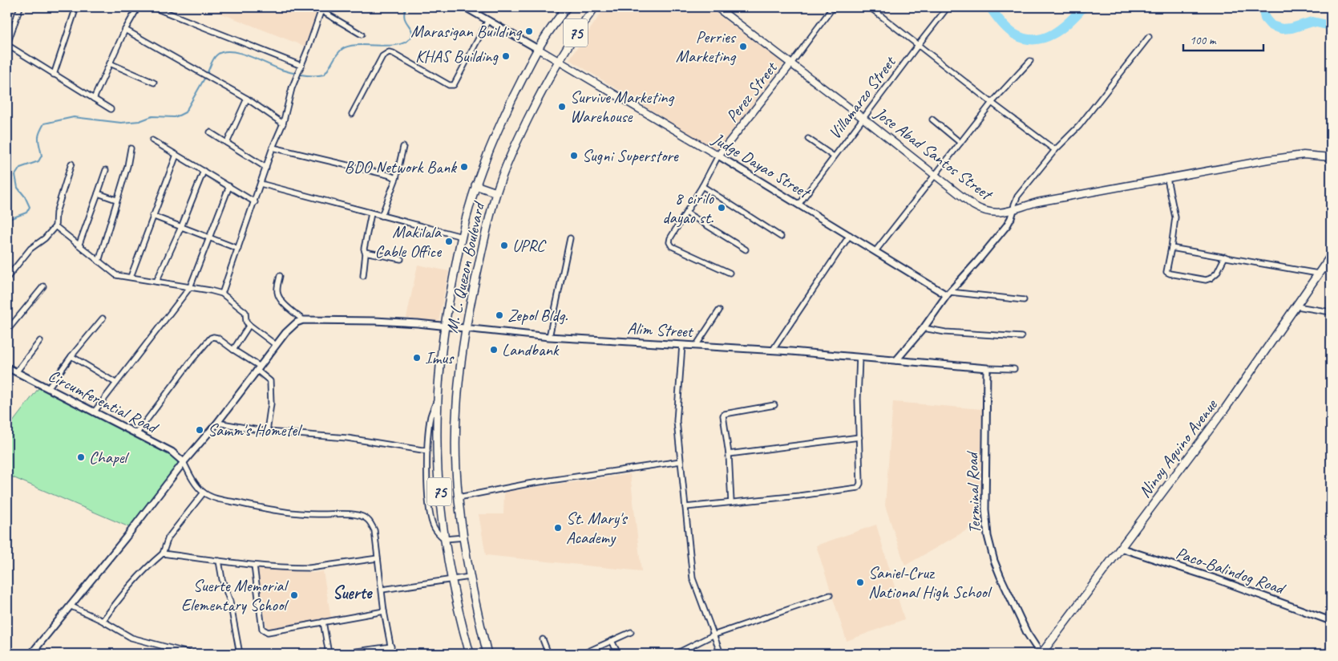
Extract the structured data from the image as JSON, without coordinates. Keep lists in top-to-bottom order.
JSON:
{
  "streets": {
    "main road": [
      "75",
      "Perez Street",
      "Jose Abad Santos Street",
      "Judge Dayao Street",
      "M. L. Quezon Boulevard",
      "Ninoy Aquino Avenue"
    ],
    "street": [
      "Villamarzo Street",
      "Alim Street",
      "Circumferential Road",
      "Terminal Road",
      "Paco-Balindog Road"
    ]
  },
  "crossings": [
    ["Perez Street", "Jose Abad Santos Street"],
    ["Perez Street", "Judge Dayao Street"],
    ["Villamarzo Street", "Jose Abad Santos Street"],
    ["Villamarzo Street", "Judge Dayao Street"],
    ["Judge Dayao Street", "M. L. Quezon Boulevard"],
    ["M. L. Quezon Boulevard", "Alim Street"],
    ["Alim Street", "Terminal Road"],
    ["Ninoy Aquino Avenue", "Terminal Road"],
    ["Ninoy Aquino Avenue", "Paco-Balindog Road"]
  ],
  "districts": ["Suerte"],
  "places": [
    "Marasigan Building",
    "Perries Marketing",
    "KHAS Building",
    "Survive Marketing Warehouse",
    "Sugni Superstore",
    "BDO Network Bank",
    "8 cirilo dayao st.",
    "Makilala Cable Office",
    "UPRC",
    "Zepol Bldg.",
    "Landbank",
    "Imus",
    "Samm's Hometel",
    "Chapel",
    "St. Mary's Academy",
    "Saniel-Cruz National High School",
    "Suerte Memorial Elementary School"
  ],
  "scale_bar": "100 m"
}
